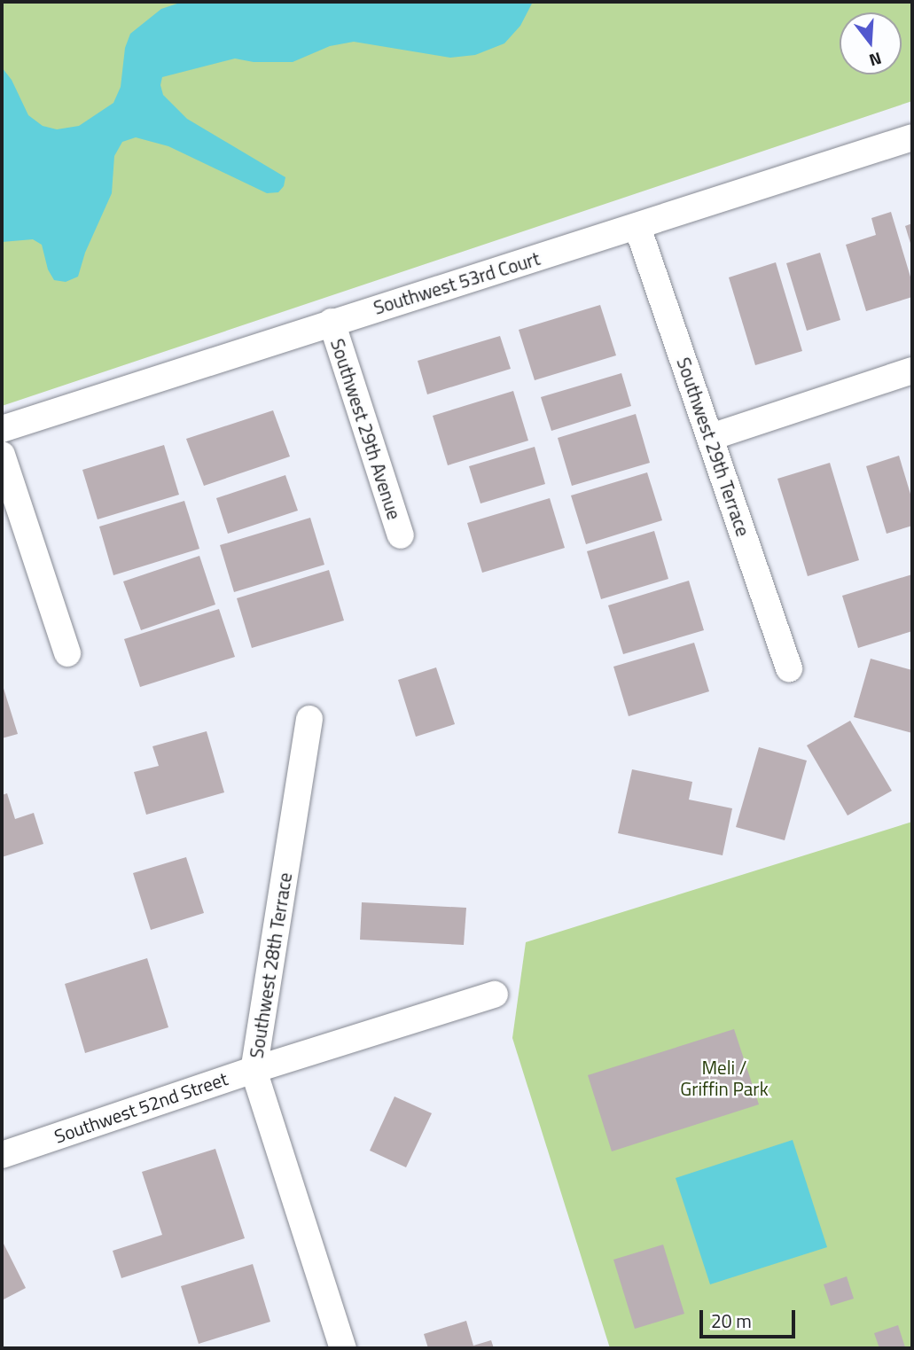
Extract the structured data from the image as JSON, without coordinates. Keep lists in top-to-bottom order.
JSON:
{
  "streets": {
    "street": [
      "Southwest 53rd Court",
      "Southwest 29th Avenue",
      "Southwest 29th Terrace",
      "Southwest 28th Terrace",
      "Southwest 52nd Street"
    ]
  },
  "crossings": [
    ["Southwest 53rd Court", "Southwest 29th Avenue"],
    ["Southwest 53rd Court", "Southwest 29th Terrace"],
    ["Southwest 28th Terrace", "Southwest 52nd Street"]
  ],
  "parks": ["Meli / Griffin Park"],
  "scale_bar": "20 m",
  "north": "bottom"
}
